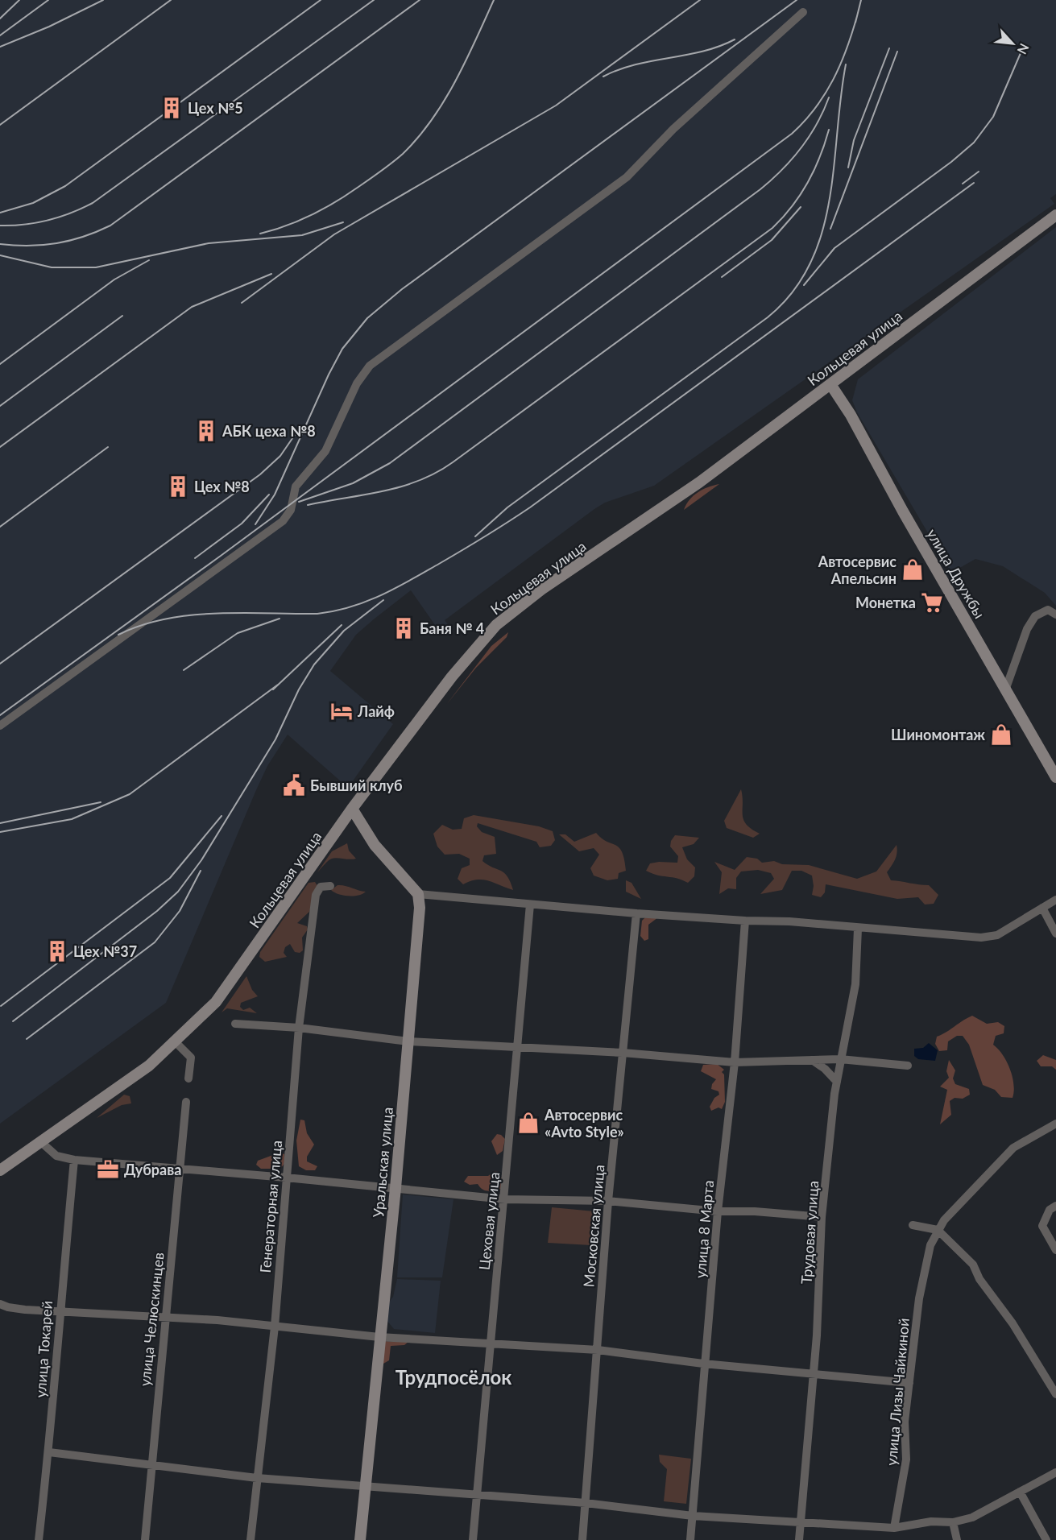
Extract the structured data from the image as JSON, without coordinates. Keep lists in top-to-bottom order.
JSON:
{
  "streets": {
    "street": [
      "Кольцевая улица",
      "улица Дружбы",
      "Уральская улица",
      "Генераторная улица",
      "Цеховая улица",
      "Московская улица",
      "улица 8 Марта",
      "Трудовая улица",
      "улица Челюскинцев",
      "улица Токарей",
      "улица Лизы Чайкиной"
    ]
  },
  "crossings": [
    ["Кольцевая улица", "улица Дружбы"]
  ],
  "districts": ["Трудпосёлок"],
  "places": {
    "building": [
      "Цех №5",
      "АБК цеха №8",
      "Цех №8",
      "Баня № 4",
      "Цех №37"
    ],
    "shop": ["Автосервис Апельсин", "Шиномонтаж", "Автосервис «Avto Style»"],
    "supermarket": ["Монетка"],
    "hotel": ["Лайф"],
    "public building": ["Бывший клуб"],
    "office": ["Дубрава"]
  },
  "north": "bottom right"
}
